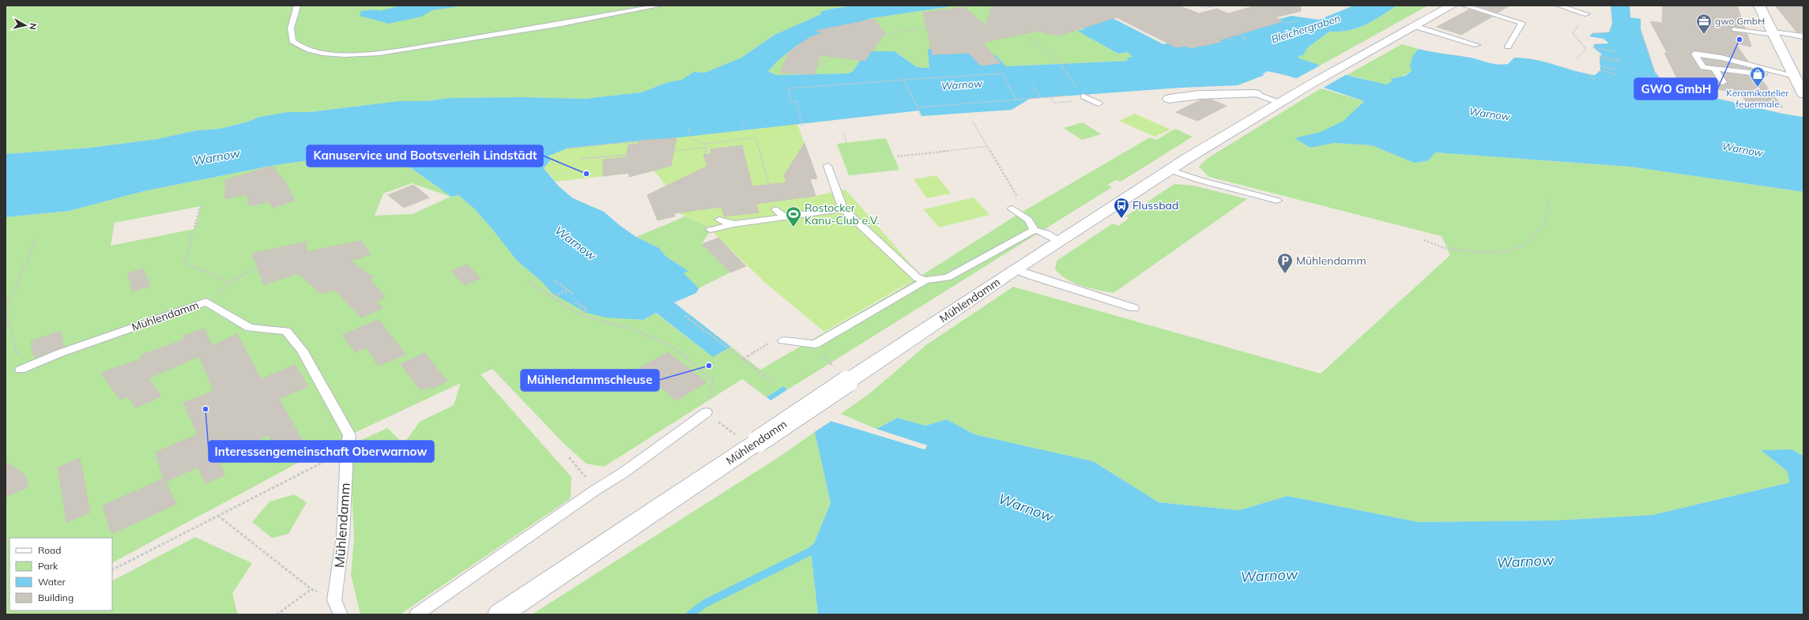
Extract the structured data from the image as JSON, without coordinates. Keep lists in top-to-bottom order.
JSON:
{
  "streets": {
    "main road": ["Mühlendamm"]
  },
  "water": ["Bleichergraben", "Warnow"],
  "places": {
    "office": ["gwo GmbH"],
    "other": [
      "GWO GmbH",
      "Kanuservice und Bootsverleih Lindstädt",
      "Mühlendammschleuse",
      "Interessengemeinschaft Oberwarnow"
    ],
    "shop": ["Keramikatelier feuermale"],
    "bus stop": ["Flussbad"],
    "sports": ["Rostocker Kanu-Club e.V."],
    "parking": ["Mühlendamm"]
  },
  "legend": [
    "Road",
    "Park",
    "Water",
    "Building"
  ],
  "north": "right"
}
